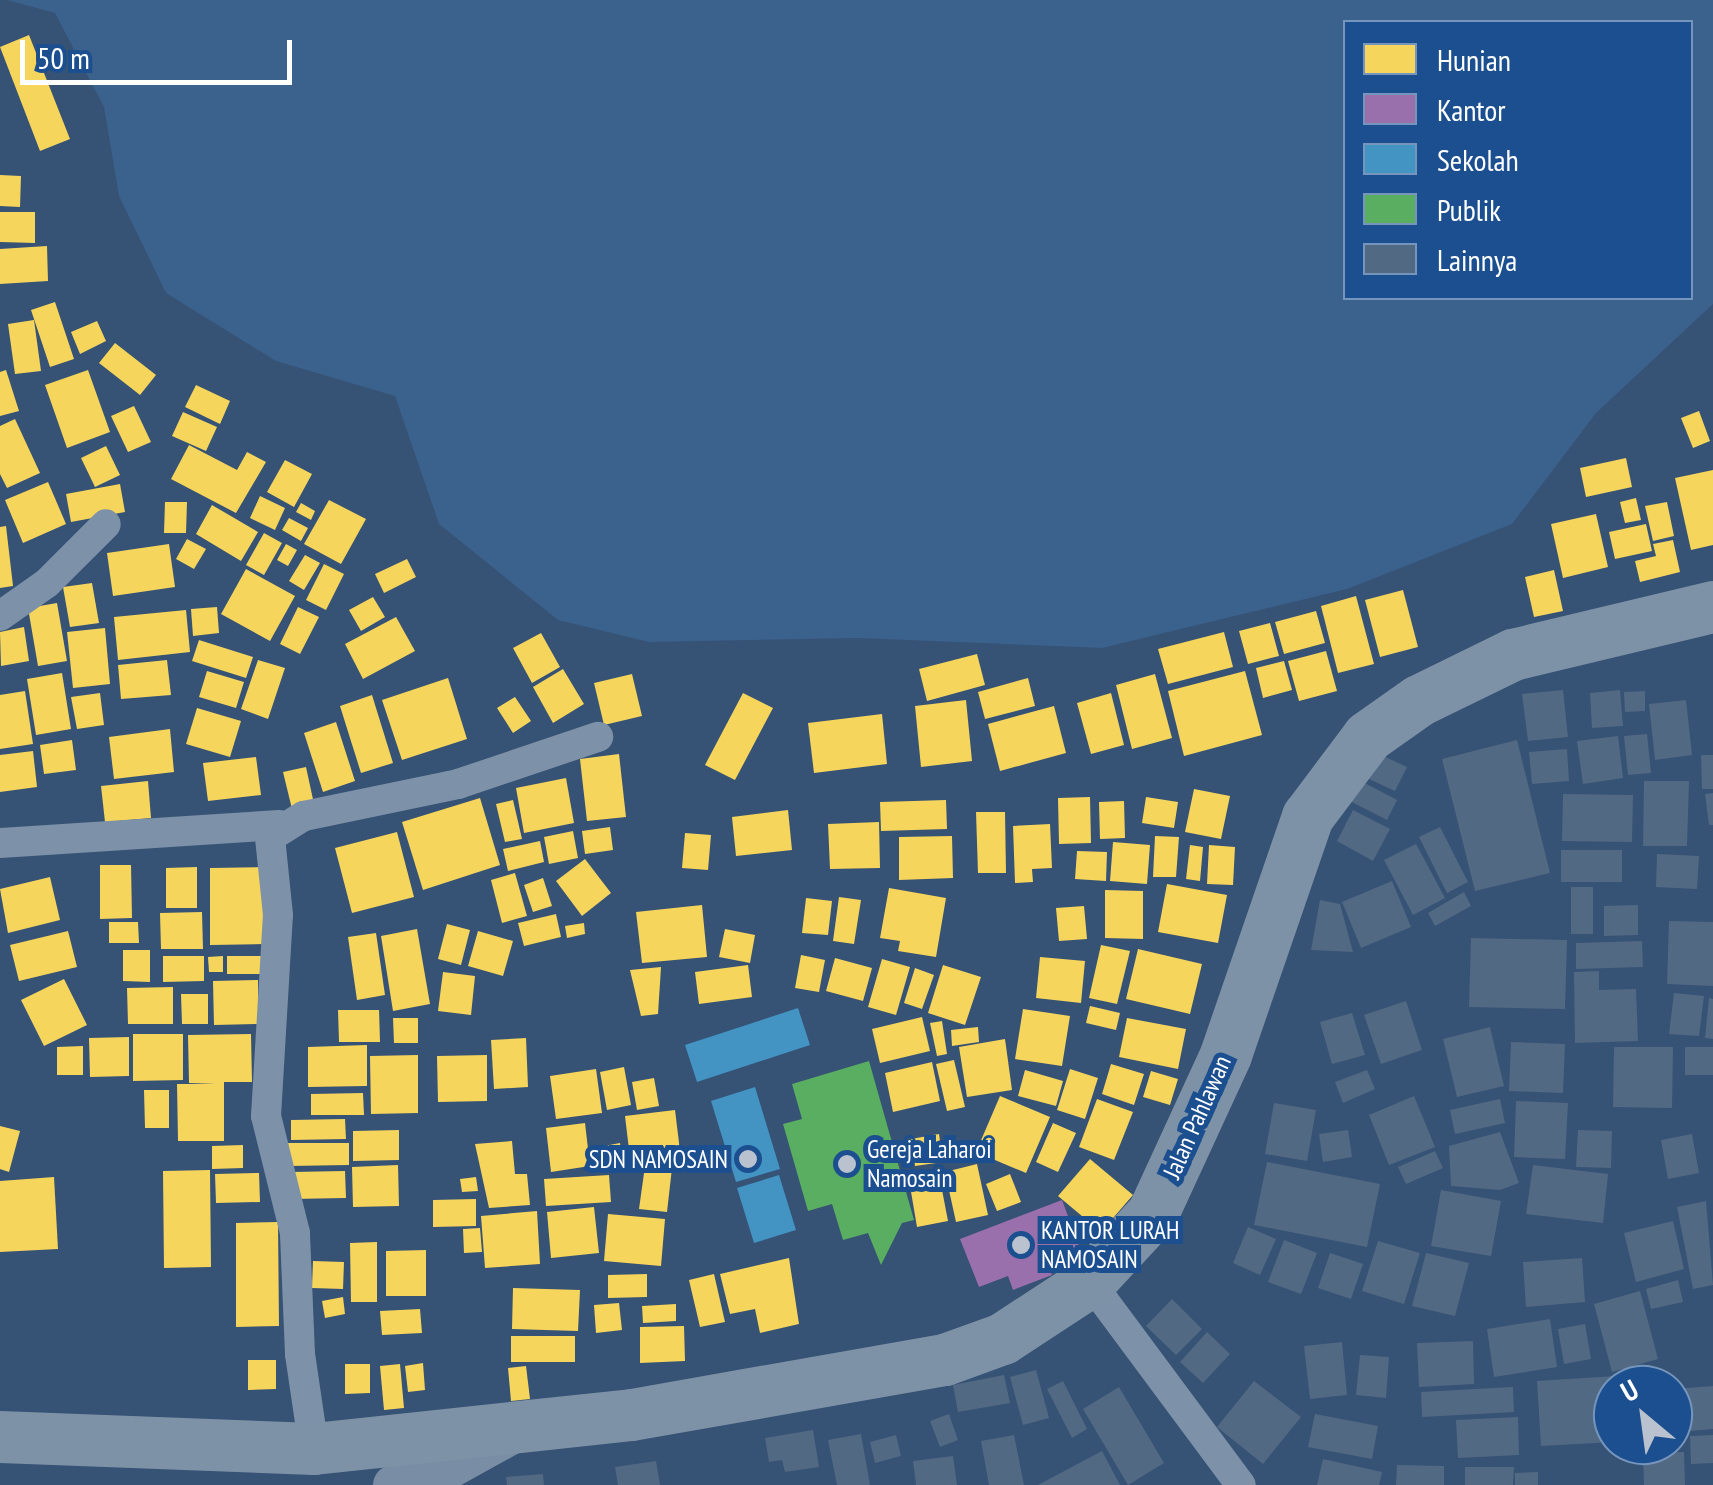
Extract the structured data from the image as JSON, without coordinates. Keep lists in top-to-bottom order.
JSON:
{
  "streets": {
    "highway": ["Jalan Pahlawan"]
  },
  "places": ["SDN NAMOSAIN", "Gereja Laharoi Namosain", "KANTOR LURAH NAMOSAIN"],
  "legend": [
    "Hunian",
    "Kantor",
    "Sekolah",
    "Publik",
    "Lainnya"
  ],
  "scale_bar": "50 m",
  "north": "top left"
}
